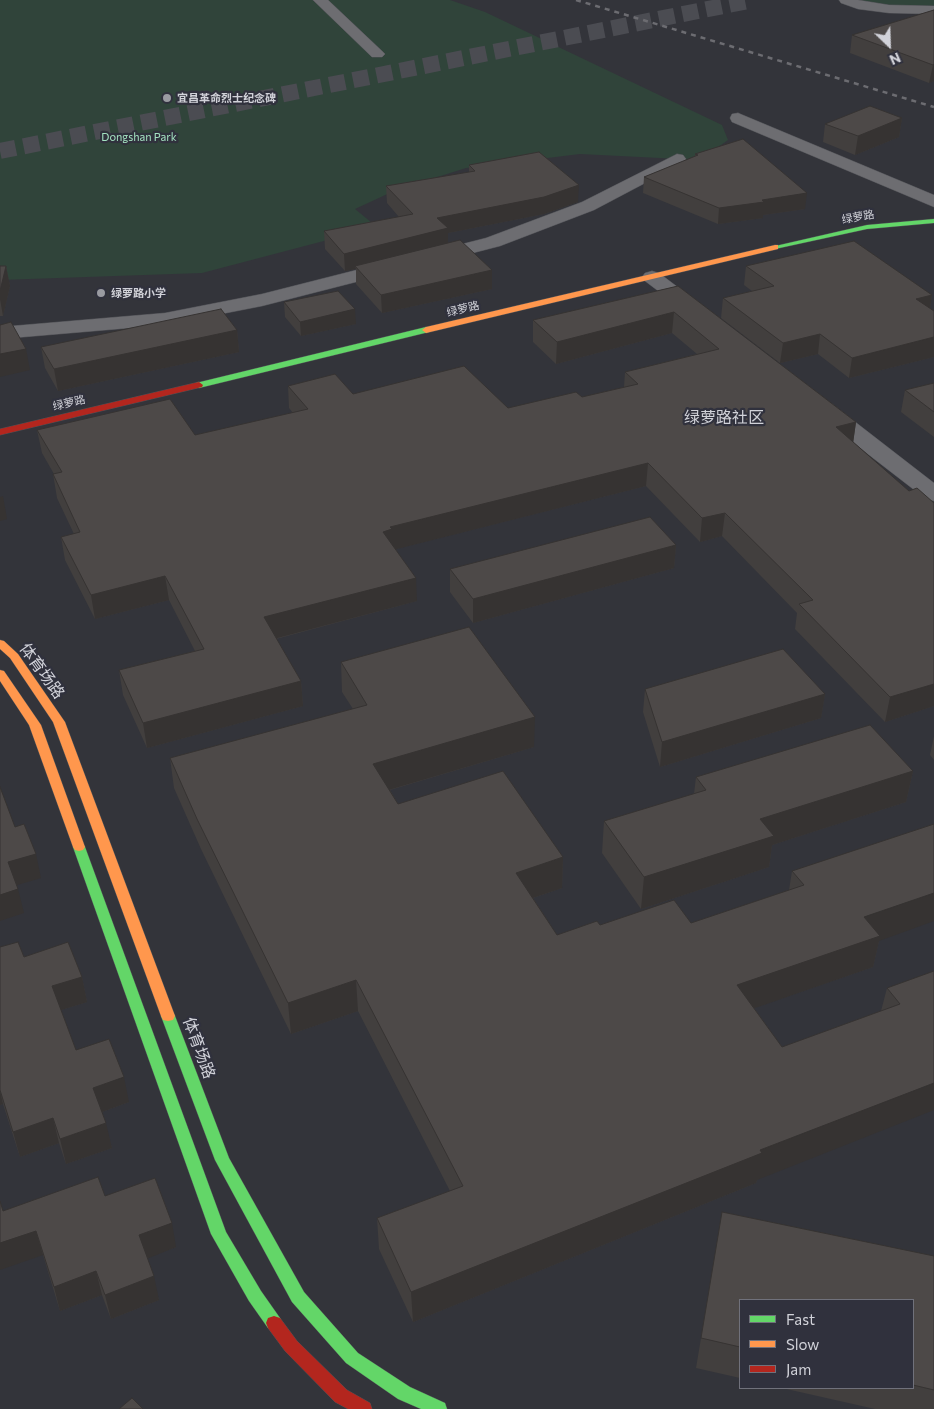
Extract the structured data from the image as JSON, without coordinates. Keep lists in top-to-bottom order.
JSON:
{
  "streets": {
    "main road": ["绿萝路", "体育场路"]
  },
  "districts": ["绿萝路社区"],
  "parks": ["Dongshan Park"],
  "places": ["宜昌革命烈士纪念碑", "绿萝路小学"],
  "legend": ["Fast", "Slow", "Jam"],
  "north": "bottom right"
}
